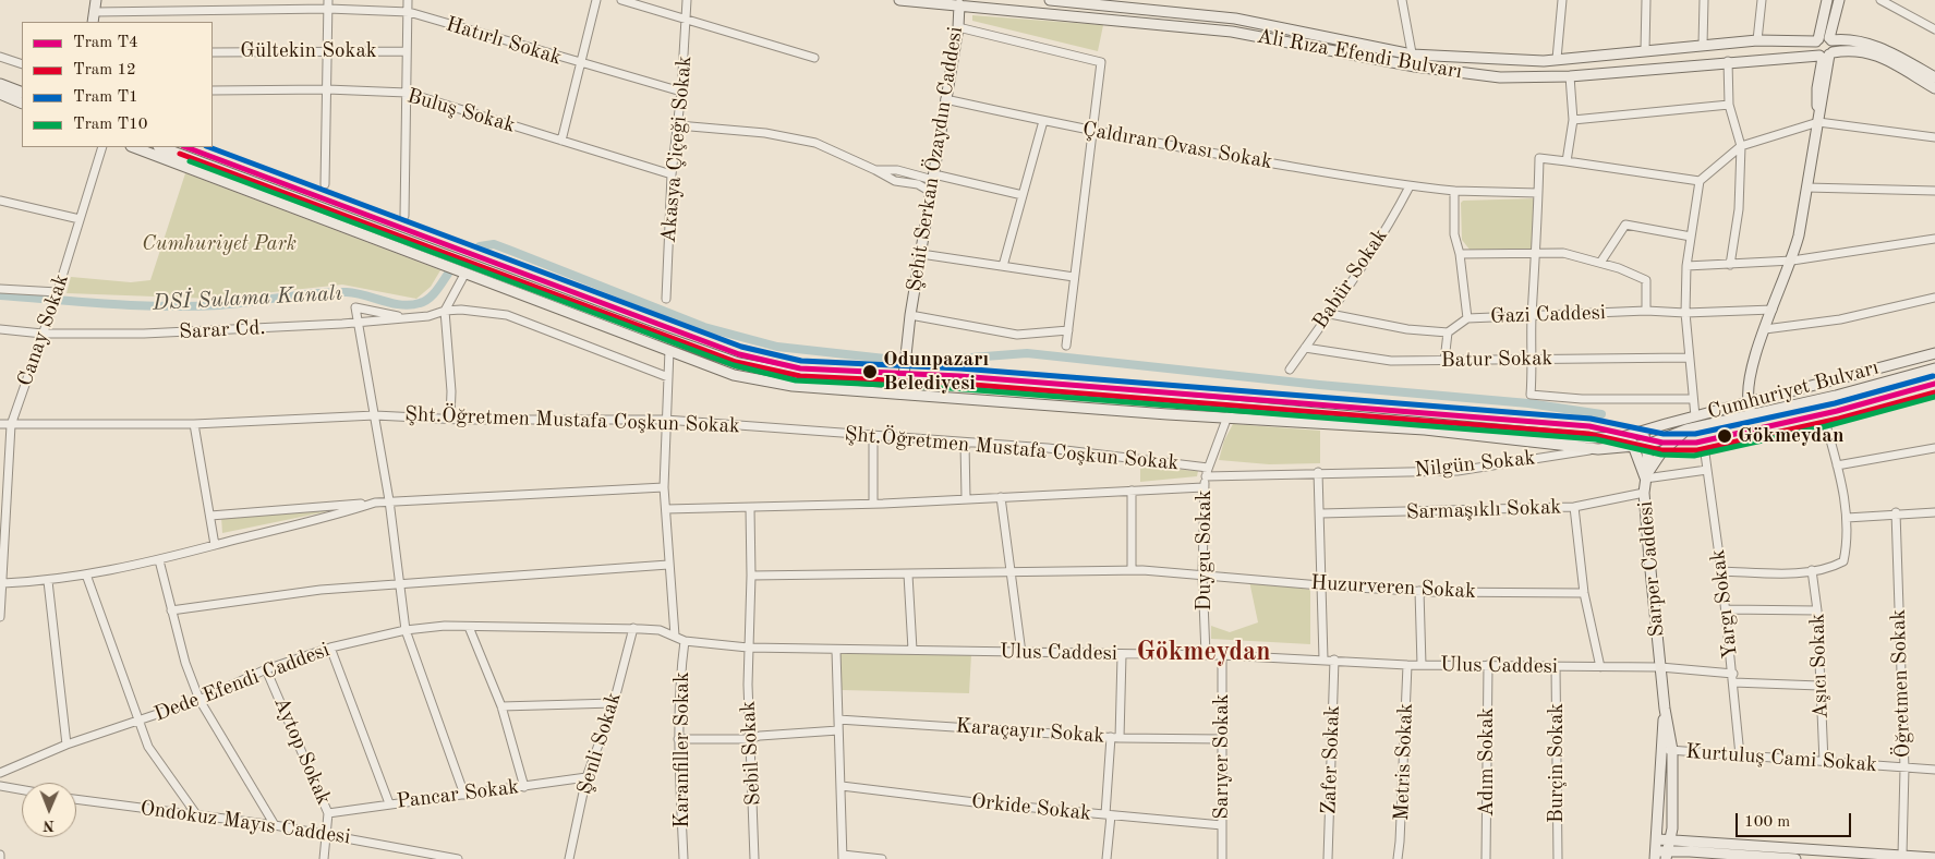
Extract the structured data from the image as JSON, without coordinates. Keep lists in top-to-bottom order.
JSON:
{
  "streets": {
    "main road": [
      "Ali Rıza Efendi Bulvarı",
      "Şehit Serkan Özaydın Caddesi",
      "Cumhuriyet Bulvarı",
      "Sarper Caddesi"
    ],
    "street": [
      "Hatırlı Sokak",
      "Gültekin Sokak",
      "Buluş Sokak",
      "Çaldıran Ovası Sokak",
      "Akasya Çiçeği Sokak",
      "Babür Sokak",
      "Gazi Caddesi",
      "Canay Sokak",
      "Sarar Cd.",
      "Batur Sokak",
      "Şht.Öğretmen Mustafa Coşkun Sokak",
      "Nilgün Sokak",
      "Sarmaşıklı Sokak",
      "Duygu Sokak",
      "Huzurveren Sokak",
      "Yargı Sokak",
      "Ulus Caddesi",
      "Aşıcı Sokak",
      "Dede Efendi Caddesi",
      "Öğretmen Sokak",
      "Karaçayır Sokak",
      "Şenli Sokak",
      "Karanfiller Sokak",
      "Aytop Sokak",
      "Sebil Sokak",
      "Sarıyer Sokak",
      "Kurtuluş Cami Sokak",
      "Zafer Sokak",
      "Metris Sokak",
      "Adım Sokak",
      "Burçin Sokak",
      "Pancar Sokak",
      "Orkide Sokak",
      "Ondokuz Mayıs Caddesi"
    ]
  },
  "crossings": [
    ["Hatırlı Sokak", "Akasya Çiçeği Sokak"],
    ["Ali Rıza Efendi Bulvarı", "Şehit Serkan Özaydın Caddesi"],
    ["Buluş Sokak", "Akasya Çiçeği Sokak"],
    ["Çaldıran Ovası Sokak", "Şehit Serkan Özaydın Caddesi"],
    ["Çaldıran Ovası Sokak", "Babür Sokak"],
    ["Şehit Serkan Özaydın Caddesi", "Cumhuriyet Bulvarı"],
    ["Babür Sokak", "Batur Sokak"],
    ["Canay Sokak", "Sarar Cd."],
    ["Canay Sokak", "Şht.Öğretmen Mustafa Coşkun Sokak"],
    ["Cumhuriyet Bulvarı", "Nilgün Sokak"],
    ["Cumhuriyet Bulvarı", "Duygu Sokak"],
    ["Cumhuriyet Bulvarı", "Sarper Caddesi"],
    ["Şht.Öğretmen Mustafa Coşkun Sokak", "Nilgün Sokak"],
    ["Şht.Öğretmen Mustafa Coşkun Sokak", "Duygu Sokak"],
    ["Sarmaşıklı Sokak", "Sarper Caddesi"],
    ["Duygu Sokak", "Huzurveren Sokak"],
    ["Duygu Sokak", "Ulus Caddesi"],
    ["Sarper Caddesi", "Ulus Caddesi"],
    ["Sarper Caddesi", "Kurtuluş Cami Sokak"],
    ["Huzurveren Sokak", "Sebil Sokak"],
    ["Yargı Sokak", "Ulus Caddesi"],
    ["Yargı Sokak", "Kurtuluş Cami Sokak"],
    ["Ulus Caddesi", "Aşıcı Sokak"],
    ["Ulus Caddesi", "Dede Efendi Caddesi"],
    ["Ulus Caddesi", "Karanfiller Sokak"],
    ["Ulus Caddesi", "Sebil Sokak"],
    ["Ulus Caddesi", "Sarıyer Sokak"],
    ["Ulus Caddesi", "Zafer Sokak"],
    ["Ulus Caddesi", "Metris Sokak"],
    ["Ulus Caddesi", "Adım Sokak"],
    ["Ulus Caddesi", "Burçin Sokak"],
    ["Aşıcı Sokak", "Kurtuluş Cami Sokak"],
    ["Dede Efendi Caddesi", "Şenli Sokak"],
    ["Dede Efendi Caddesi", "Karanfiller Sokak"],
    ["Dede Efendi Caddesi", "Aytop Sokak"],
    ["Öğretmen Sokak", "Kurtuluş Cami Sokak"],
    ["Karaçayır Sokak", "Sarıyer Sokak"],
    ["Şenli Sokak", "Pancar Sokak"],
    ["Aytop Sokak", "Pancar Sokak"],
    ["Aytop Sokak", "Ondokuz Mayıs Caddesi"],
    ["Sarıyer Sokak", "Orkide Sokak"]
  ],
  "districts": ["Gökmeydan"],
  "water": ["DSİ Sulama Kanalı"],
  "parks": ["Cumhuriyet Park"],
  "places": ["Odunpazarı Belediyesi", "Gökmeydan"],
  "lines": [
    "tram line T4",
    "tram line T1",
    "tram line 12",
    "tram line T10"
  ],
  "legend": [
    "Tram T4",
    "Tram 12",
    "Tram T1",
    "Tram T10"
  ],
  "scale_bar": "100 m",
  "north": "bottom"
}
